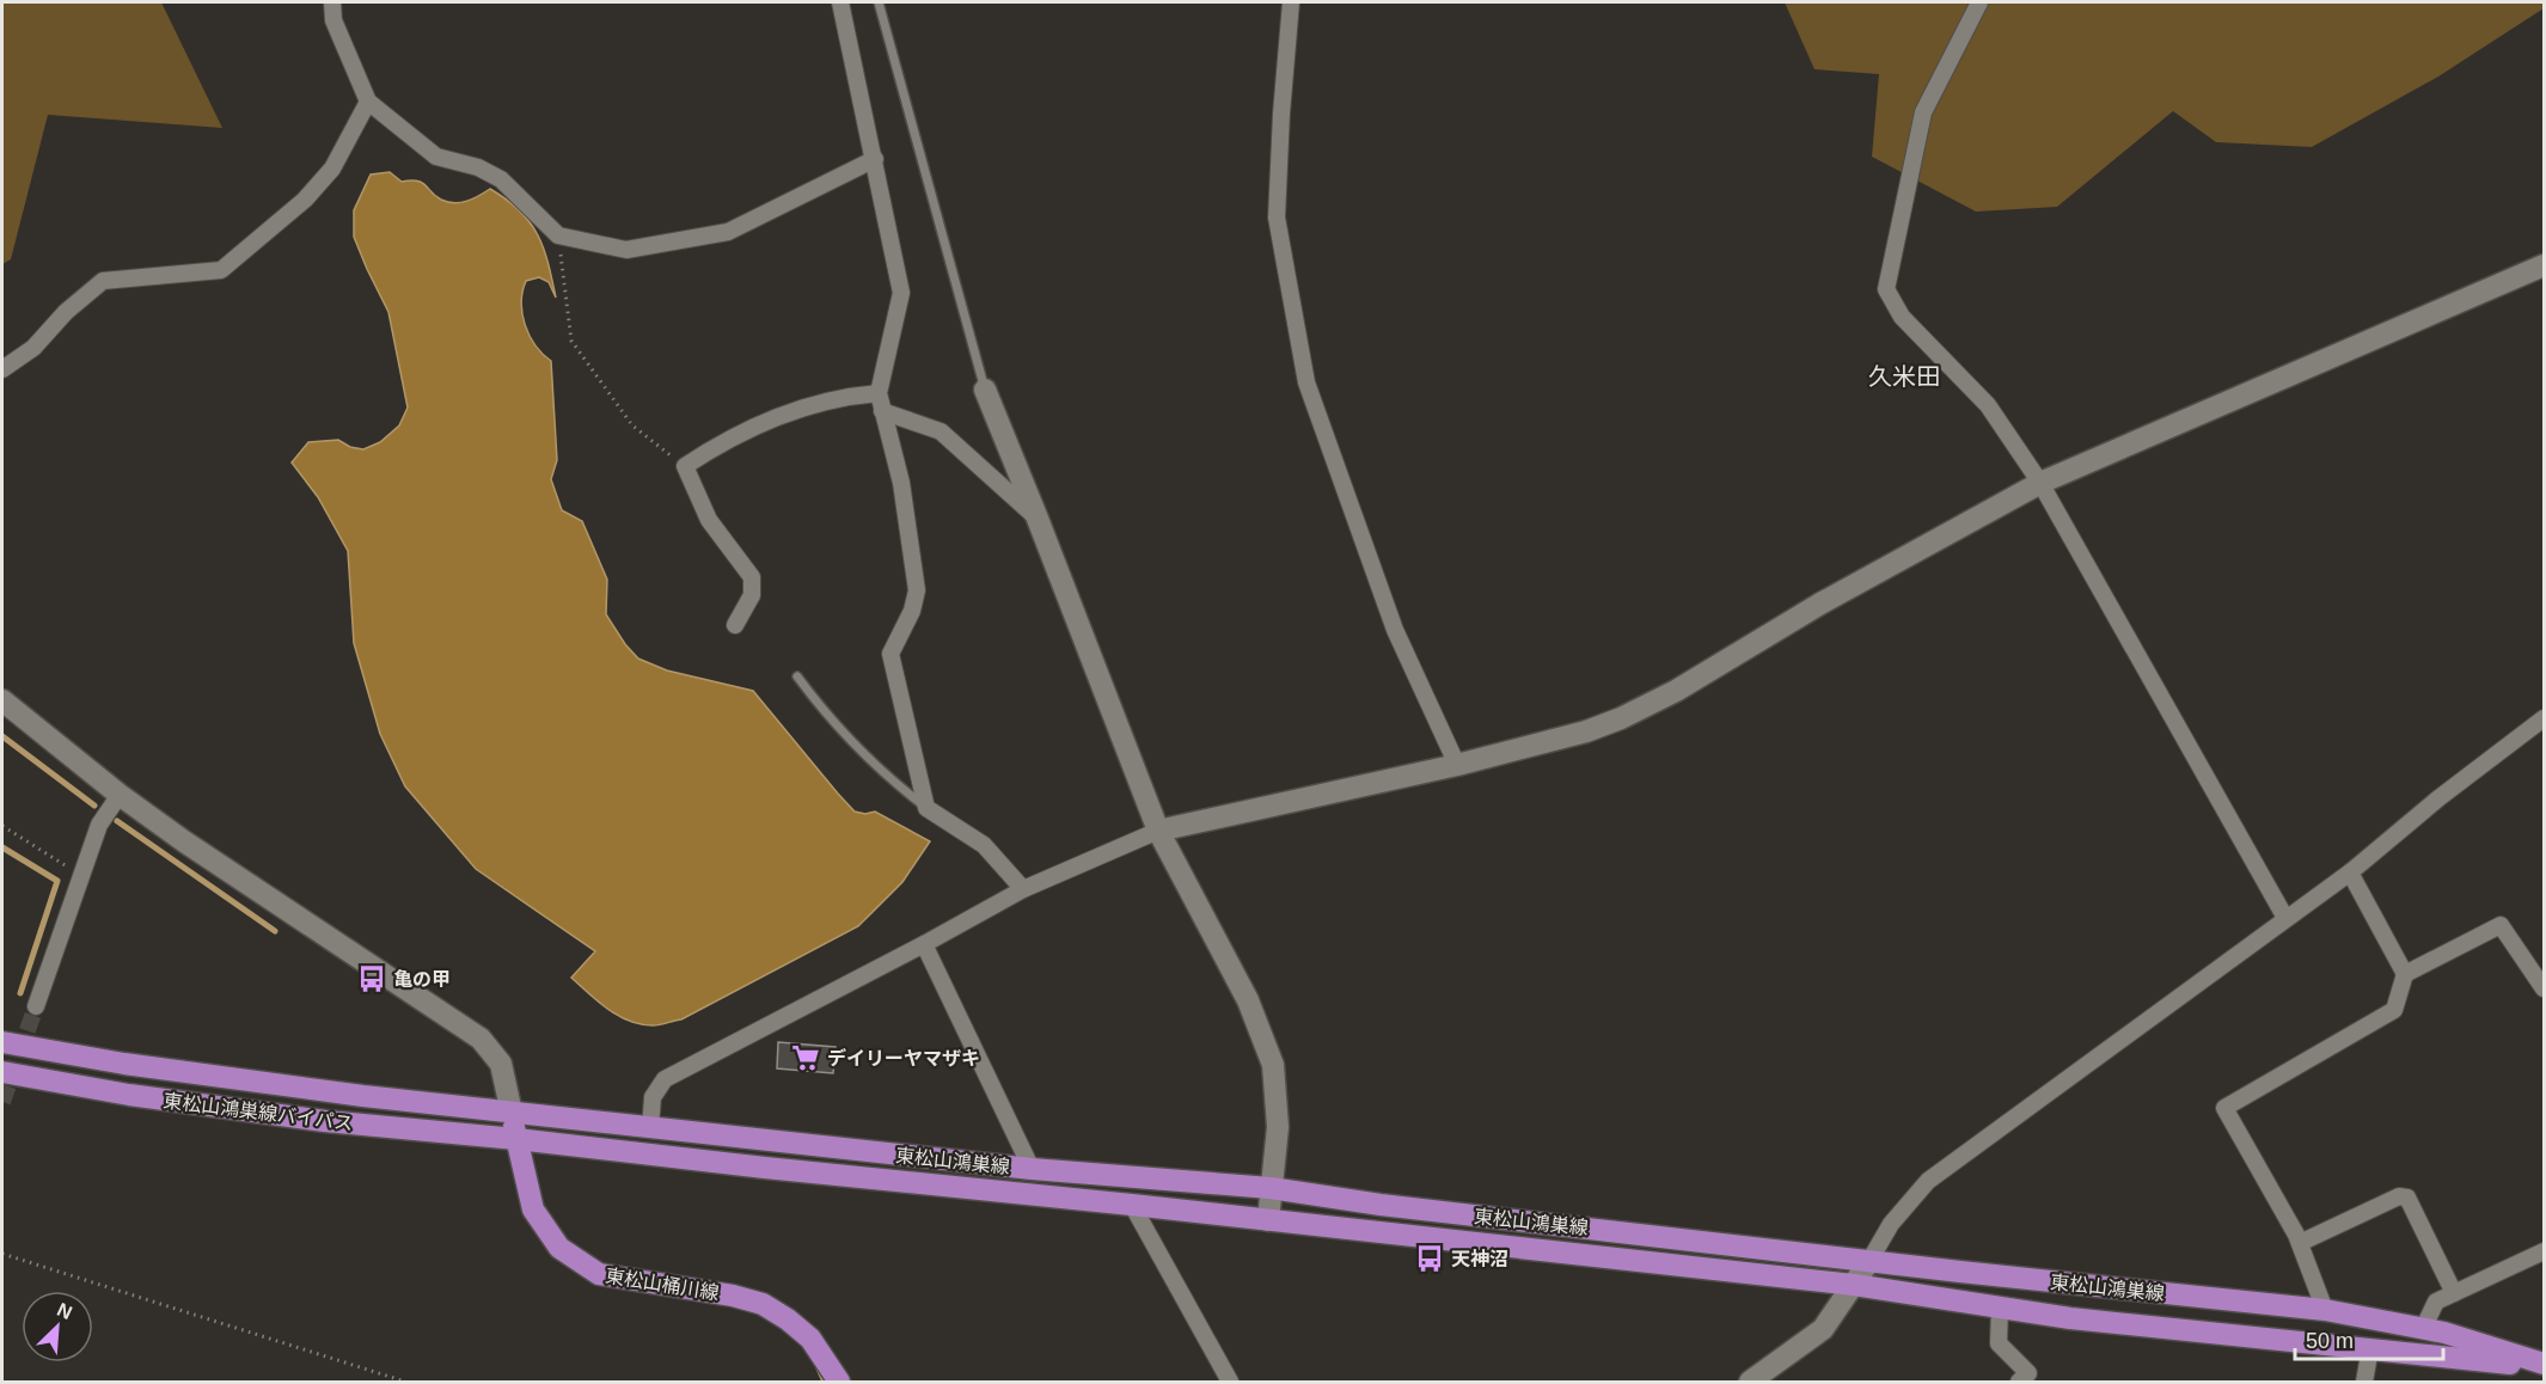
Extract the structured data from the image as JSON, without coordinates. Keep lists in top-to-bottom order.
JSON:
{
  "streets": {
    "main road": ["東松山鴻巣線バイパス", "東松山鴻巣線", "東松山桶川線"]
  },
  "crossings": [
    ["東松山鴻巣線バイパス", "東松山鴻巣線"],
    ["東松山鴻巣線バイパス", "東松山桶川線"],
    ["東松山鴻巣線", "東松山桶川線"]
  ],
  "districts": ["久米田"],
  "places": {
    "bus stop": ["亀の甲", "天神沼"],
    "supermarket": ["デイリーヤマザキ"]
  },
  "scale_bar": "50 m",
  "north": "top right"
}
